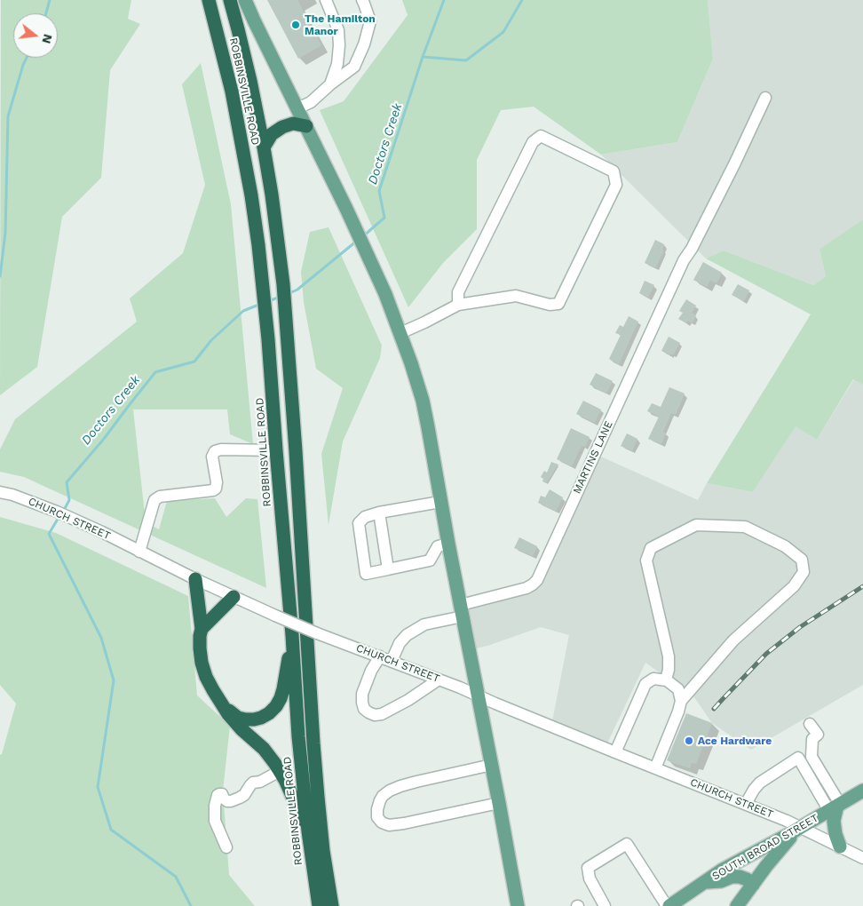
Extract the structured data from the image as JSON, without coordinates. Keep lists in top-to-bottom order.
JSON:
{
  "streets": {
    "highway": ["ROBBINSVILLE ROAD"],
    "main road": ["SOUTH BROAD STREET"],
    "street": ["MARTINS LANE", "CHURCH STREET"]
  },
  "crossings": [
    ["MARTINS LANE", "CHURCH STREET"],
    ["CHURCH STREET", "SOUTH BROAD STREET"]
  ],
  "water": ["Doctors Creek"],
  "places": ["The Hamilton Manor", "Ace Hardware"],
  "north": "right"
}
